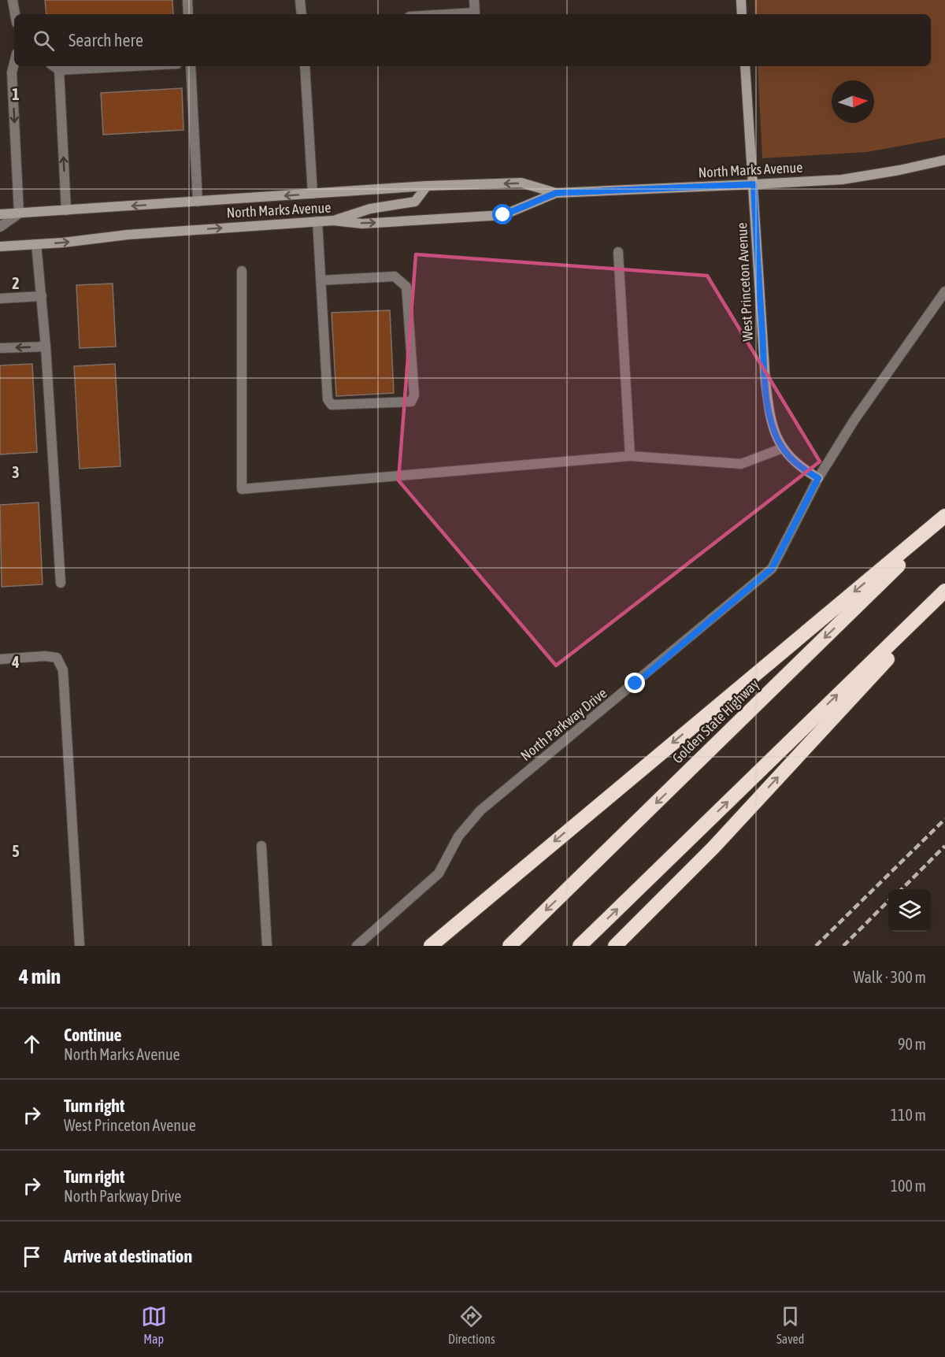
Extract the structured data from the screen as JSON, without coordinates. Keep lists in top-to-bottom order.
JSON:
{
  "streets": {
    "highway": ["Golden State Highway"],
    "main road": ["North Marks Avenue", "West Princeton Avenue"],
    "street": ["North Parkway Drive"]
  },
  "crossings": [
    ["North Marks Avenue", "West Princeton Avenue"],
    ["West Princeton Avenue", "North Parkway Drive"]
  ],
  "north": "right",
  "page": {
    "search": "Search here",
    "heading": ["4 min", "Walk · 300 m"],
    "list": [
      ["Continue", "North Marks Avenue", "90 m"],
      ["Turn right", "West Princeton Avenue", "110 m"],
      ["Turn right", "North Parkway Drive", "100 m"],
      "Arrive at destination"
    ],
    "nav": ["Map", "Directions", "Saved"]
  },
  "grid": {
    "rows": [
      "1",
      "2",
      "3",
      "4",
      "5"
    ]
  }
}
